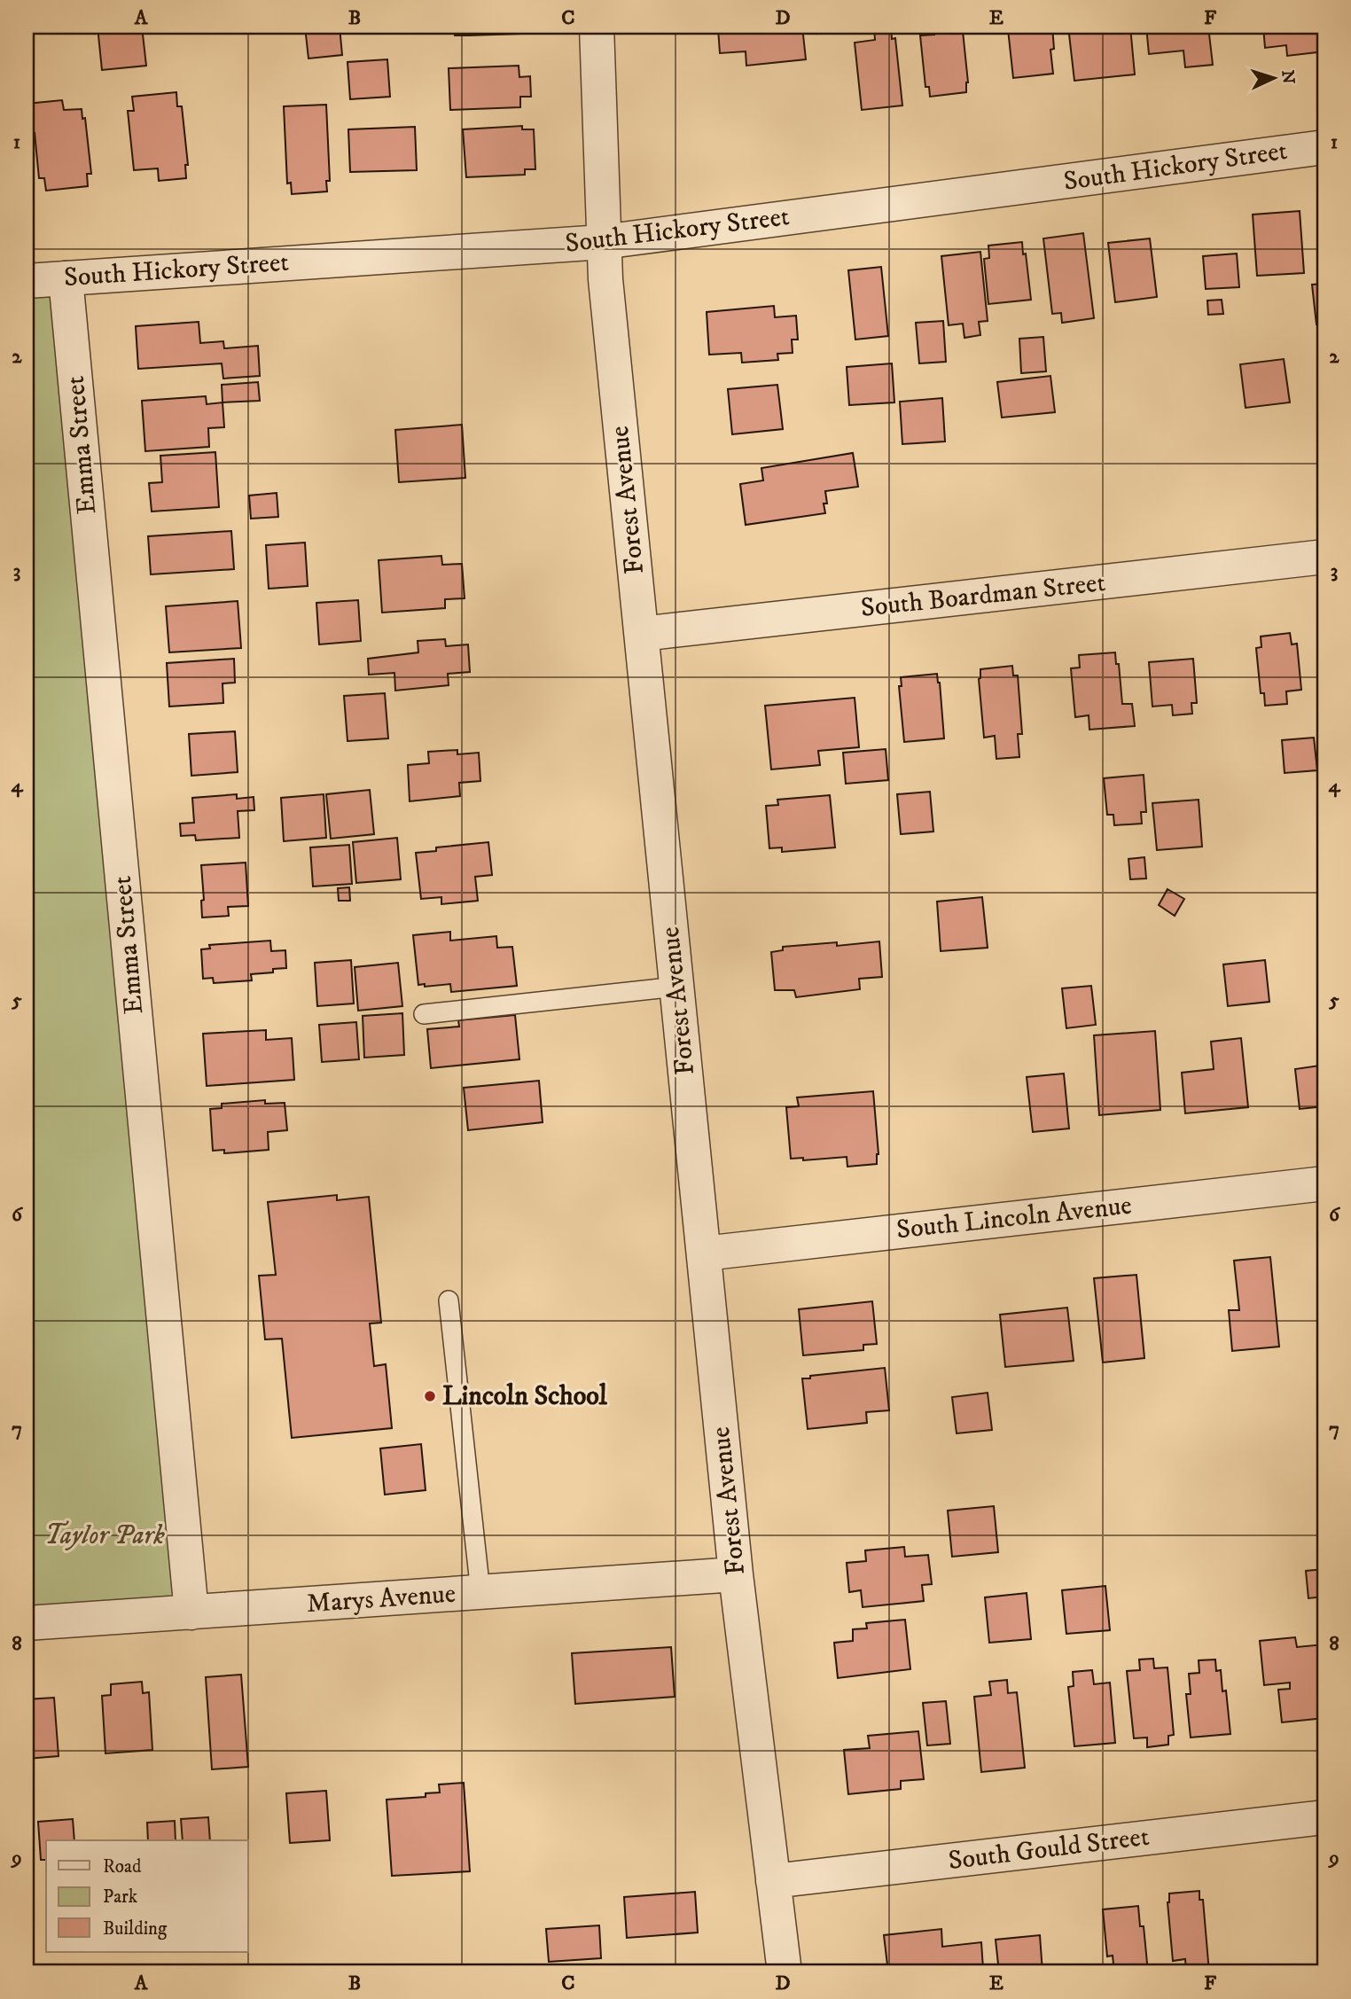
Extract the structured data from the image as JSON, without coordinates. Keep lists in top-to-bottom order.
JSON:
{
  "streets": {
    "street": [
      "South Hickory Street",
      "Emma Street",
      "Forest Avenue",
      "South Boardman Street",
      "South Lincoln Avenue",
      "Marys Avenue",
      "South Gould Street"
    ]
  },
  "crossings": [
    ["South Hickory Street", "Emma Street"],
    ["South Hickory Street", "Forest Avenue"],
    ["Emma Street", "Marys Avenue"],
    ["Forest Avenue", "South Boardman Street"],
    ["Forest Avenue", "South Lincoln Avenue"],
    ["Forest Avenue", "Marys Avenue"],
    ["Forest Avenue", "South Gould Street"]
  ],
  "parks": ["Taylor Park"],
  "places": ["Lincoln School"],
  "legend": ["Road", "Park", "Building"],
  "north": "right",
  "grid": {
    "columns": [
      "A",
      "B",
      "C",
      "D",
      "E",
      "F"
    ],
    "rows": [
      "1",
      "2",
      "3",
      "4",
      "5",
      "6",
      "7",
      "8",
      "9"
    ]
  }
}
